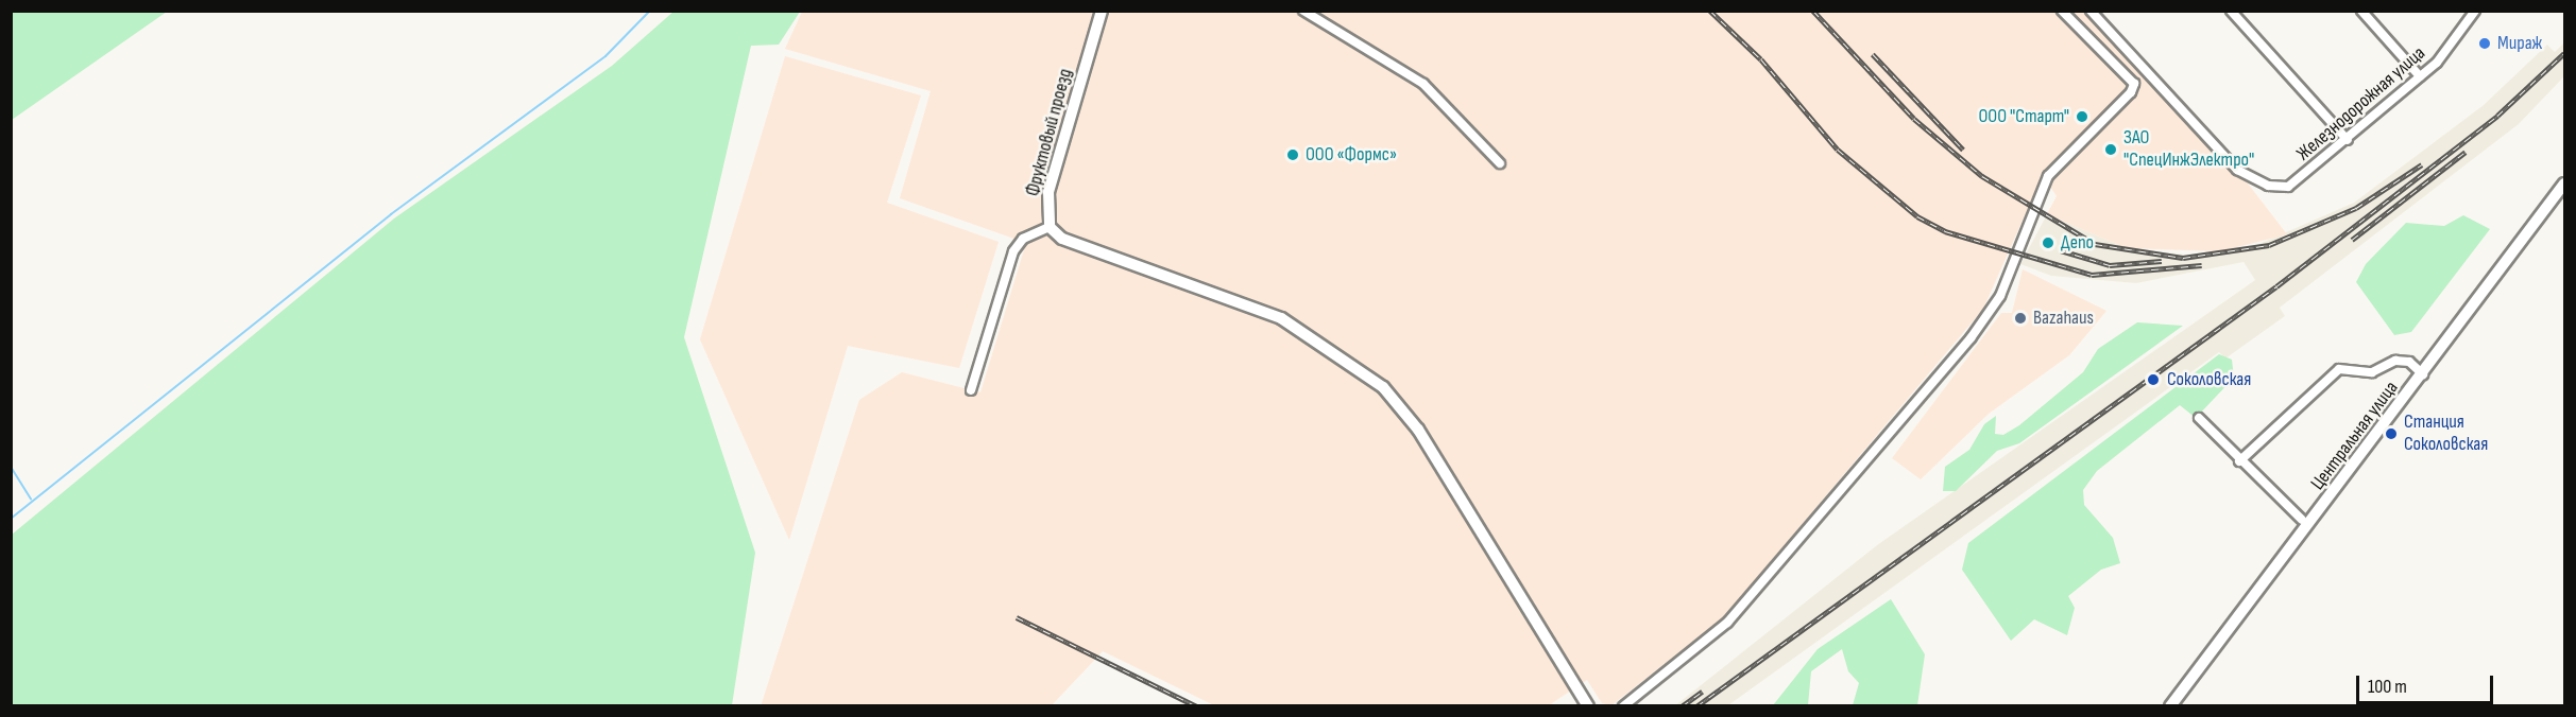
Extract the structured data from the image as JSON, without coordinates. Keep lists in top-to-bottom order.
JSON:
{
  "streets": {
    "street": ["Железнодорожная улица", "Фруктовый проезд", "Центральная улица"]
  },
  "places": [
    "Мираж",
    "ООО \"Старт\"",
    "ЗАО \"СпецИнжЭлектро\"",
    "ООО «Формс»",
    "Депо",
    "Bazahaus",
    "Соколовская",
    "Станция Соколовская"
  ],
  "scale_bar": "100 m"
}
